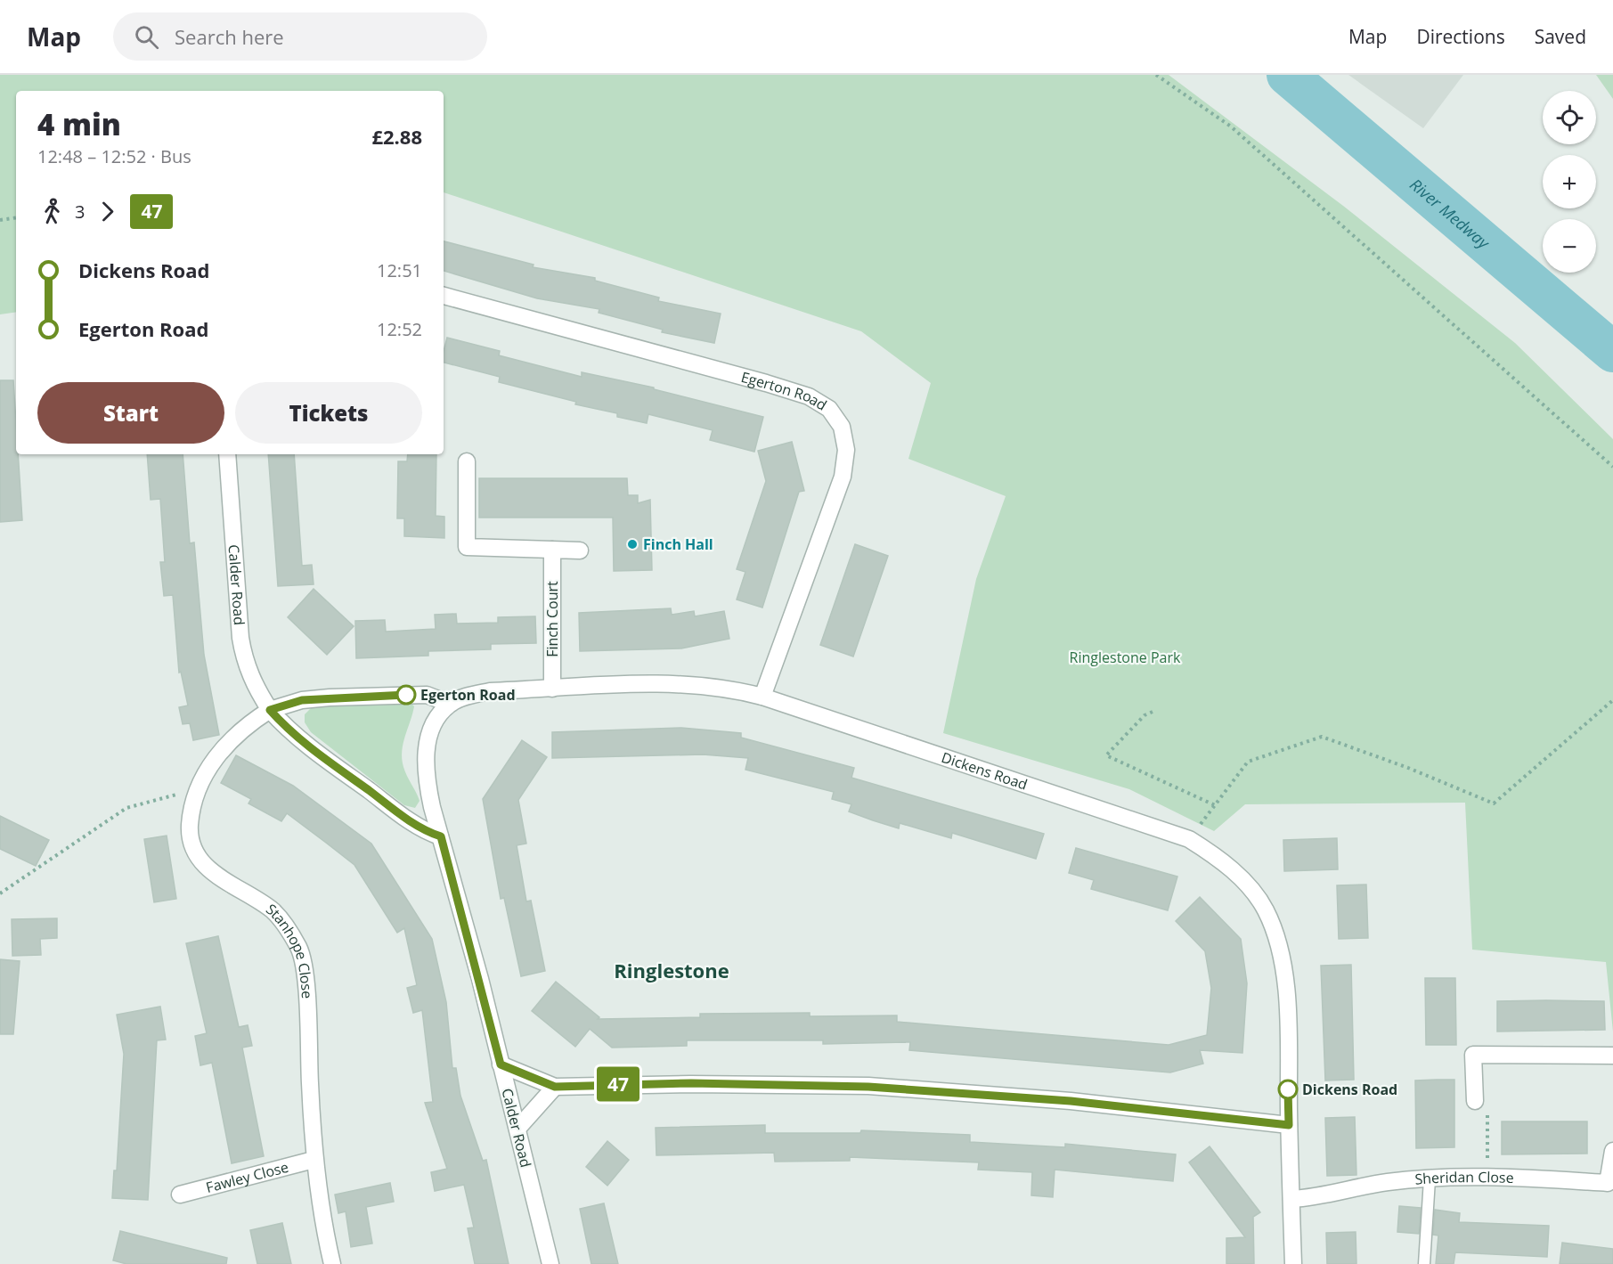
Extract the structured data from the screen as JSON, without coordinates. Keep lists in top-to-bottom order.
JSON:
{
  "streets": {
    "street": [
      "Egerton Road",
      "Calder Road",
      "Finch Court",
      "Dickens Road",
      "Stanhope Close",
      "Fawley Close",
      "Sheridan Close"
    ]
  },
  "crossings": [
    ["Egerton Road", "Dickens Road"],
    ["Calder Road", "Dickens Road"],
    ["Calder Road", "Stanhope Close"],
    ["Finch Court", "Dickens Road"],
    ["Dickens Road", "Sheridan Close"],
    ["Stanhope Close", "Fawley Close"]
  ],
  "districts": ["Ringlestone"],
  "water": ["River Medway"],
  "parks": ["Ringlestone Park"],
  "places": ["Finch Hall", "Egerton Road", "Dickens Road"],
  "lines": ["bus line 47"],
  "page": {
    "header": "Map",
    "search": "Search here",
    "nav": ["Map", "Directions", "Saved"],
    "on_map": "47",
    "map_buttons": ["+", "−"],
    "heading": ["4 min", "12:48 – 12:52 · Bus", "£2.88"],
    "legs": ["3", "47"],
    "list": [
      {
        "name": "Dickens Road",
        "value": "12:51"
      },
      {
        "name": "Egerton Road",
        "value": "12:52"
      }
    ],
    "buttons": ["Start", "Tickets"]
  }
}
